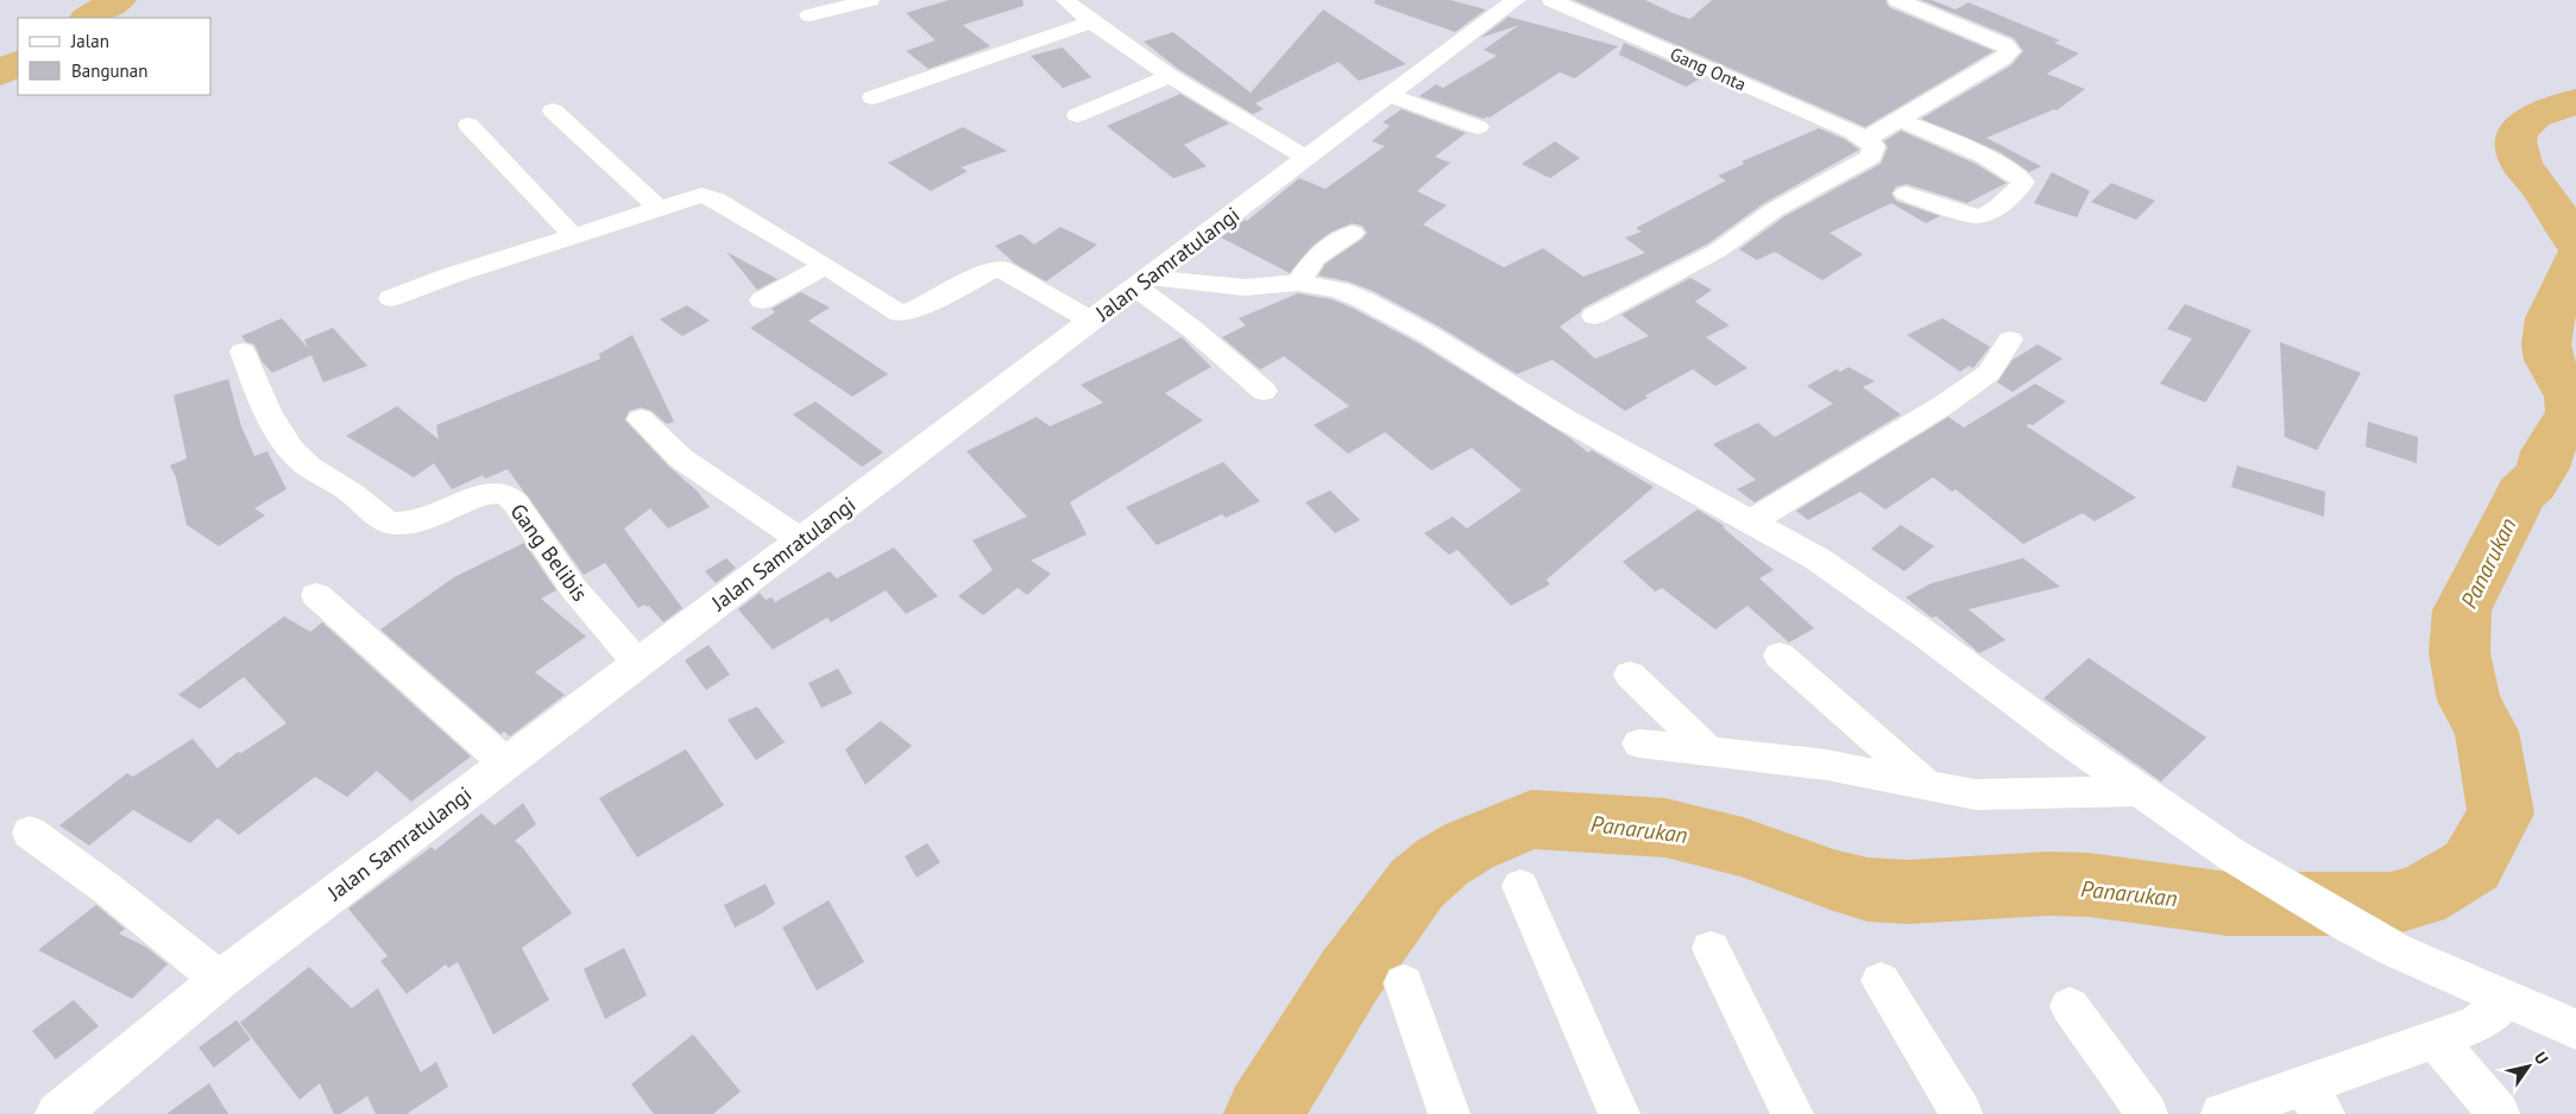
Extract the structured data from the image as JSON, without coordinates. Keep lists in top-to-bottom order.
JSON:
{
  "streets": {
    "main road": ["Jalan Samratulangi"],
    "street": ["Gang Onta", "Gang Belibis"]
  },
  "crossings": [
    ["Jalan Samratulangi", "Gang Belibis"]
  ],
  "water": ["Panarukan"],
  "legend": ["Jalan", "Bangunan"],
  "north": "top right"
}
